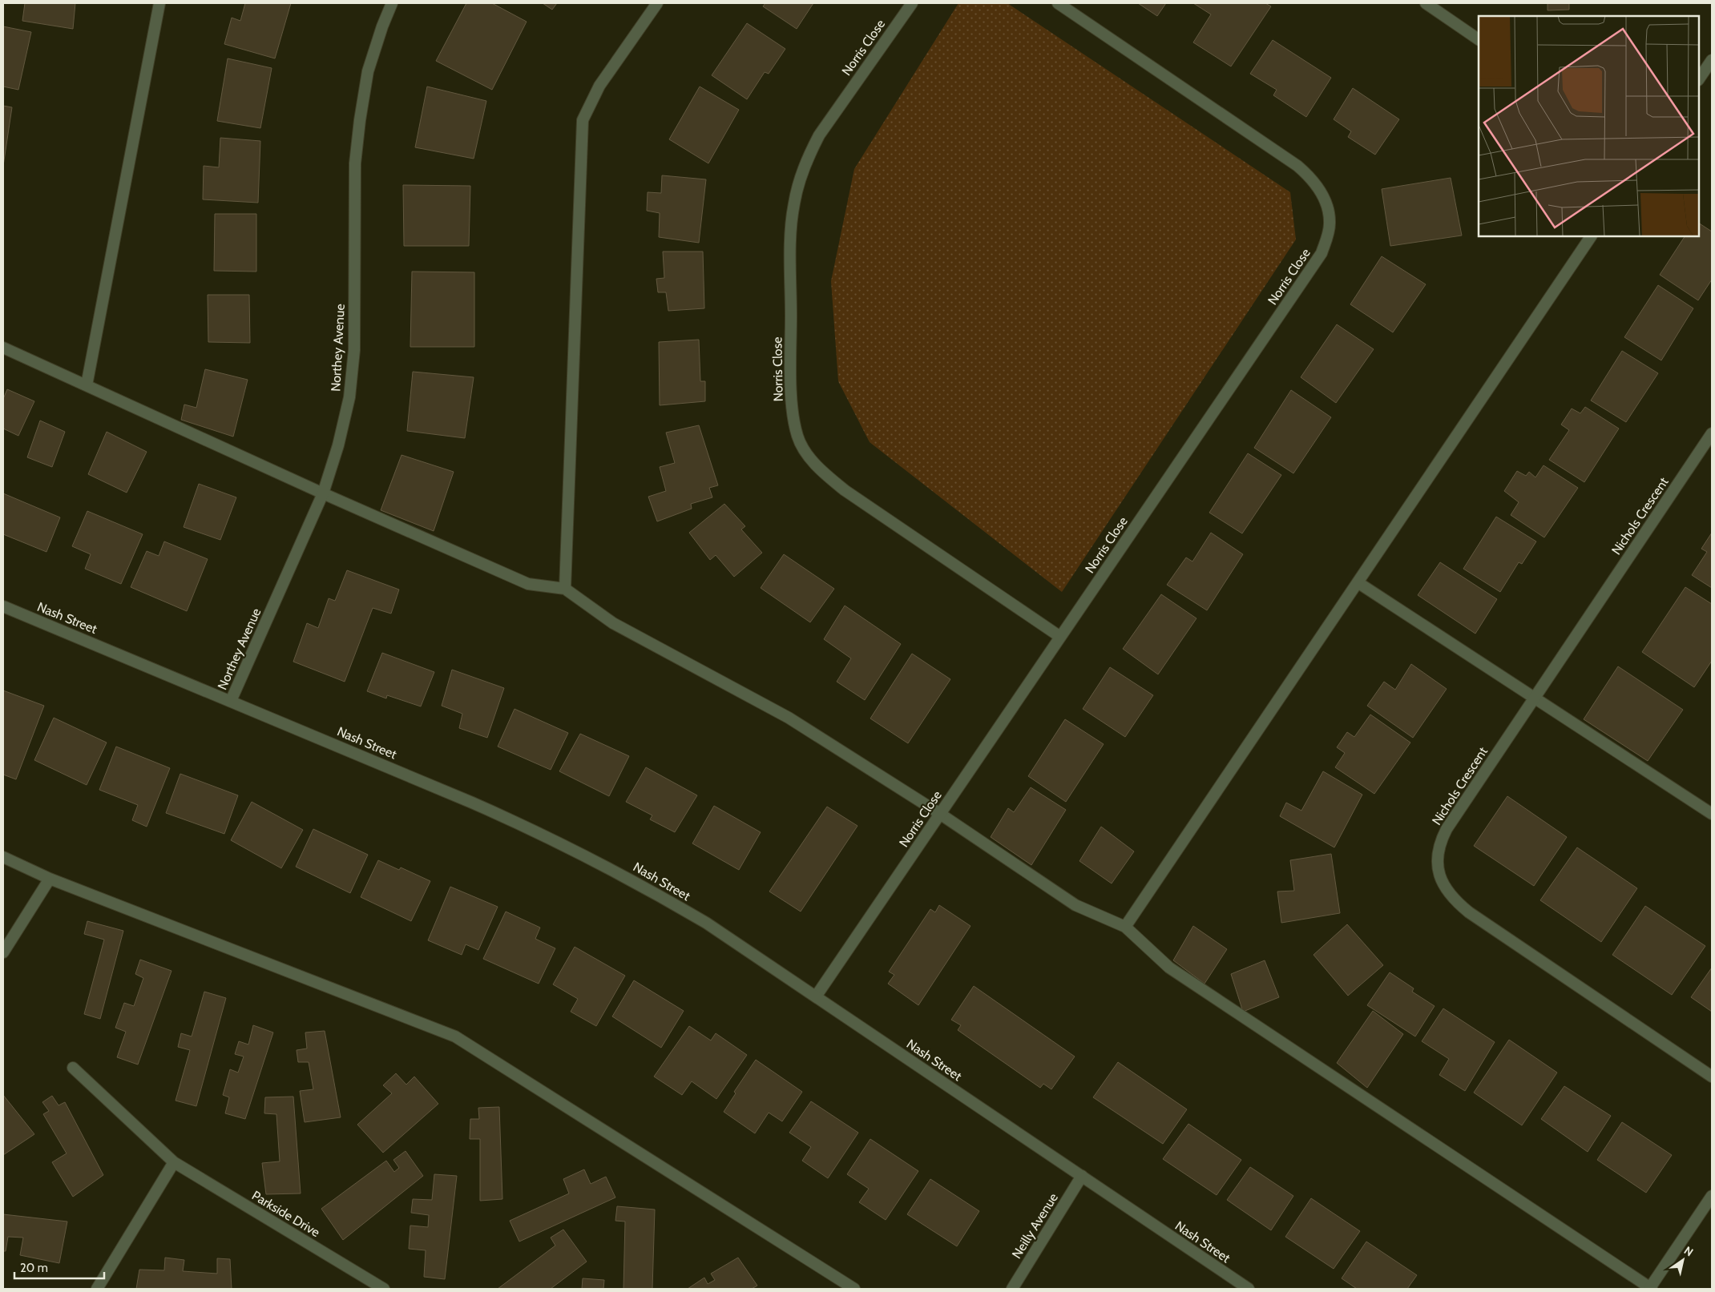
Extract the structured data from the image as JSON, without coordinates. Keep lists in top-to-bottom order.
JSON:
{
  "streets": {
    "street": [
      "Norris Close",
      "Northey Avenue",
      "Nichols Crescent",
      "Nash Street",
      "Parkside Drive",
      "Neilly Avenue"
    ]
  },
  "crossings": [
    ["Norris Close", "Nash Street"],
    ["Northey Avenue", "Nash Street"],
    ["Nash Street", "Neilly Avenue"]
  ],
  "scale_bar": "20 m",
  "north": "top right"
}
